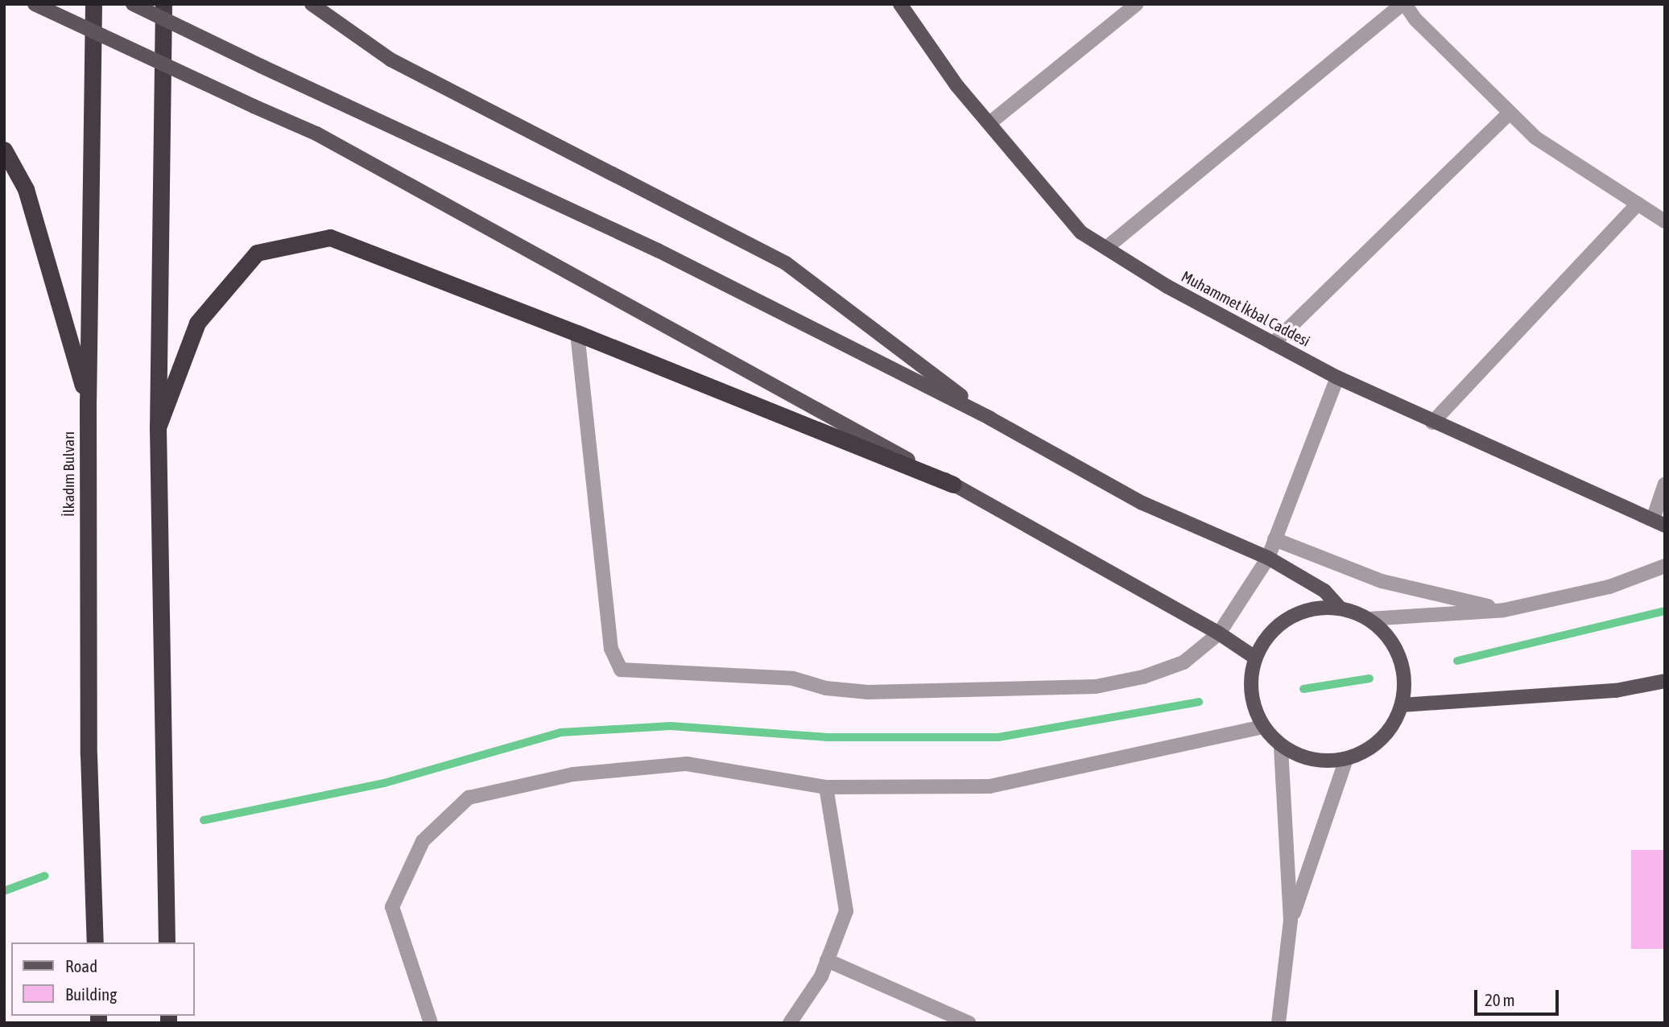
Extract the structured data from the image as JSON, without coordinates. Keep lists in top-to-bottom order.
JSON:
{
  "streets": {
    "highway": ["İlkadım Bulvarı"],
    "main road": ["Muhammet İkbal Caddesi"]
  },
  "legend": ["Road", "Building"],
  "scale_bar": "20 m"
}
